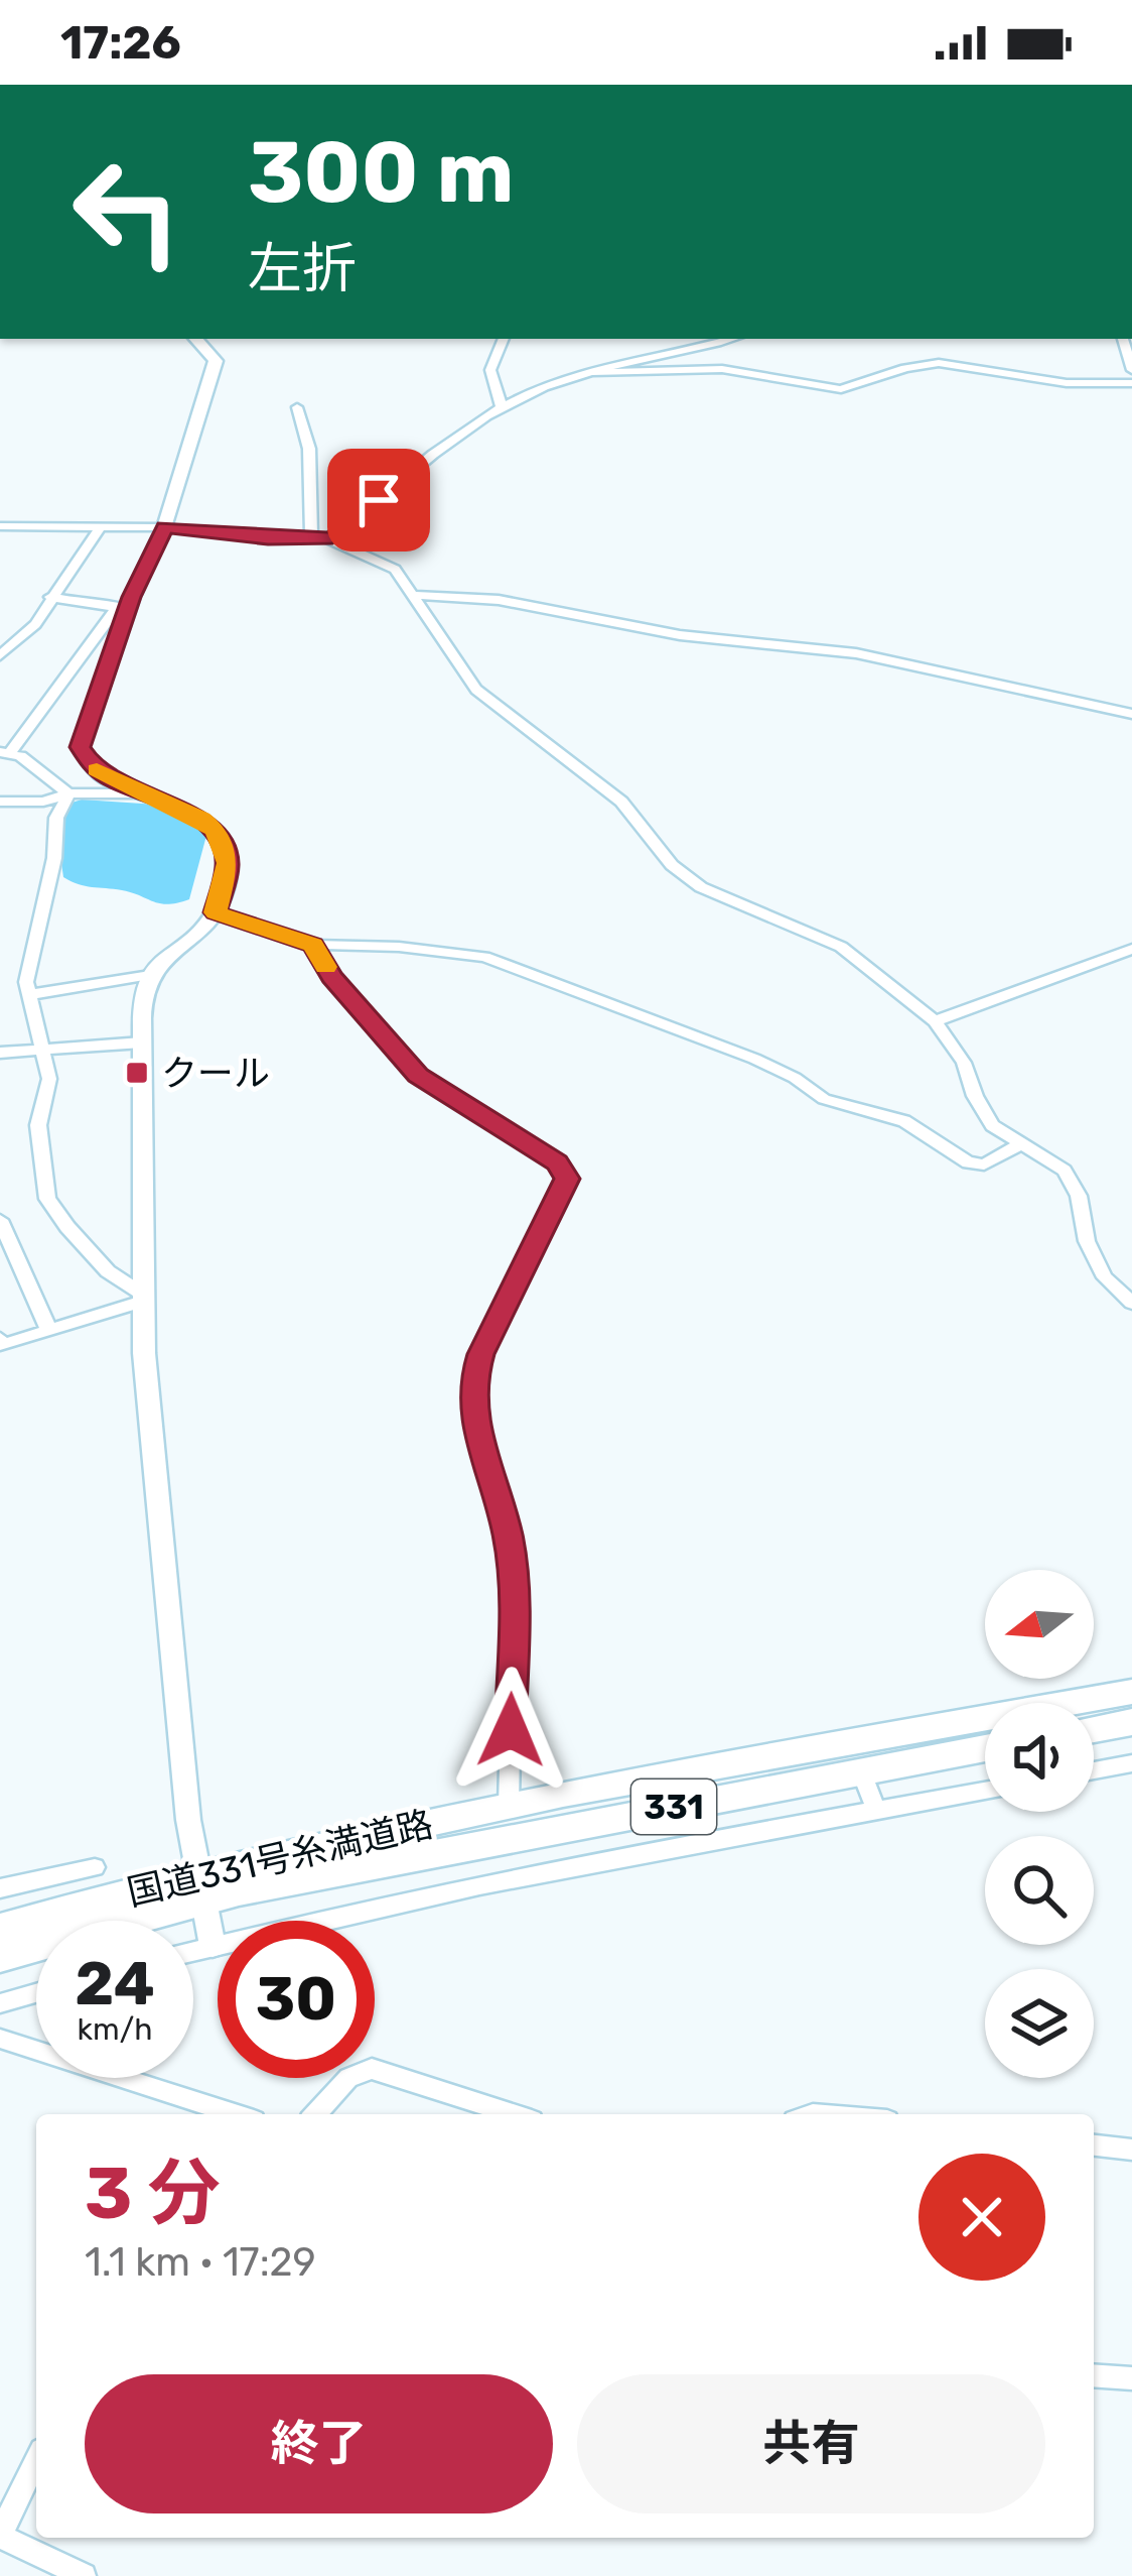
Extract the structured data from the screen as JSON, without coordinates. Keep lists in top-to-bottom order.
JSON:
{
  "streets": {
    "highway": ["331", "国道331号糸満道路"]
  },
  "places": {
    "transit": ["クール"]
  },
  "north": "left",
  "page": {
    "status": "17:26",
    "turn": ["300 m", "左折"],
    "speed": "24 km/h",
    "limit": "30",
    "heading": ["3 分", "1.1 km · 17:29"],
    "buttons": ["終了", "共有"]
  }
}
